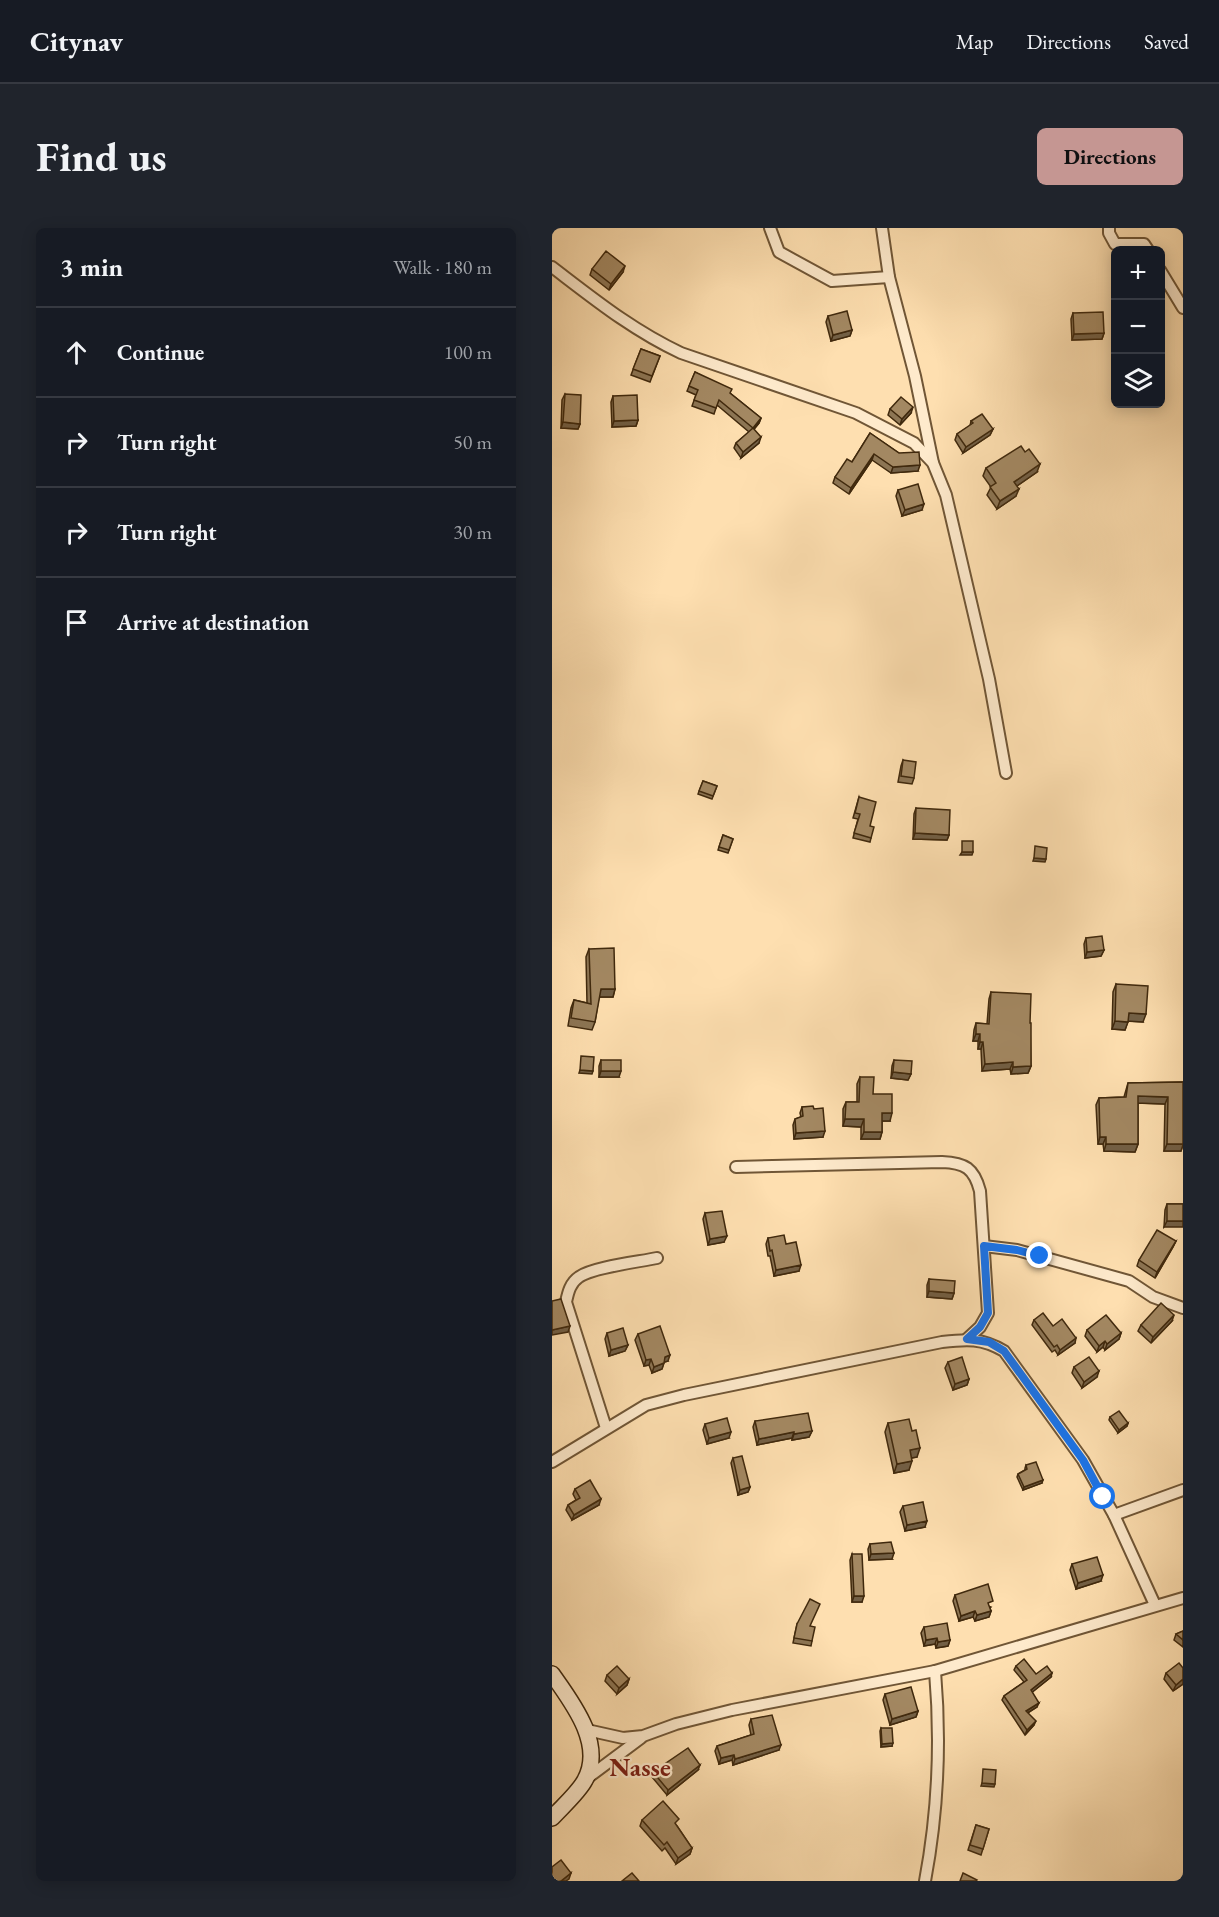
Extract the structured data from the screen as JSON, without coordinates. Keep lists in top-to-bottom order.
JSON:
{
  "districts": ["Nasse"],
  "page": {
    "header": "Citynav",
    "nav": ["Map", "Directions", "Saved"],
    "buttons": "Directions",
    "title": "Find us",
    "heading": ["3 min", "Walk · 180 m"],
    "map_buttons": ["+", "−"],
    "list": [
      ["Continue", "100 m"],
      ["Turn right", "50 m"],
      ["Turn right", "30 m"],
      "Arrive at destination"
    ]
  }
}
